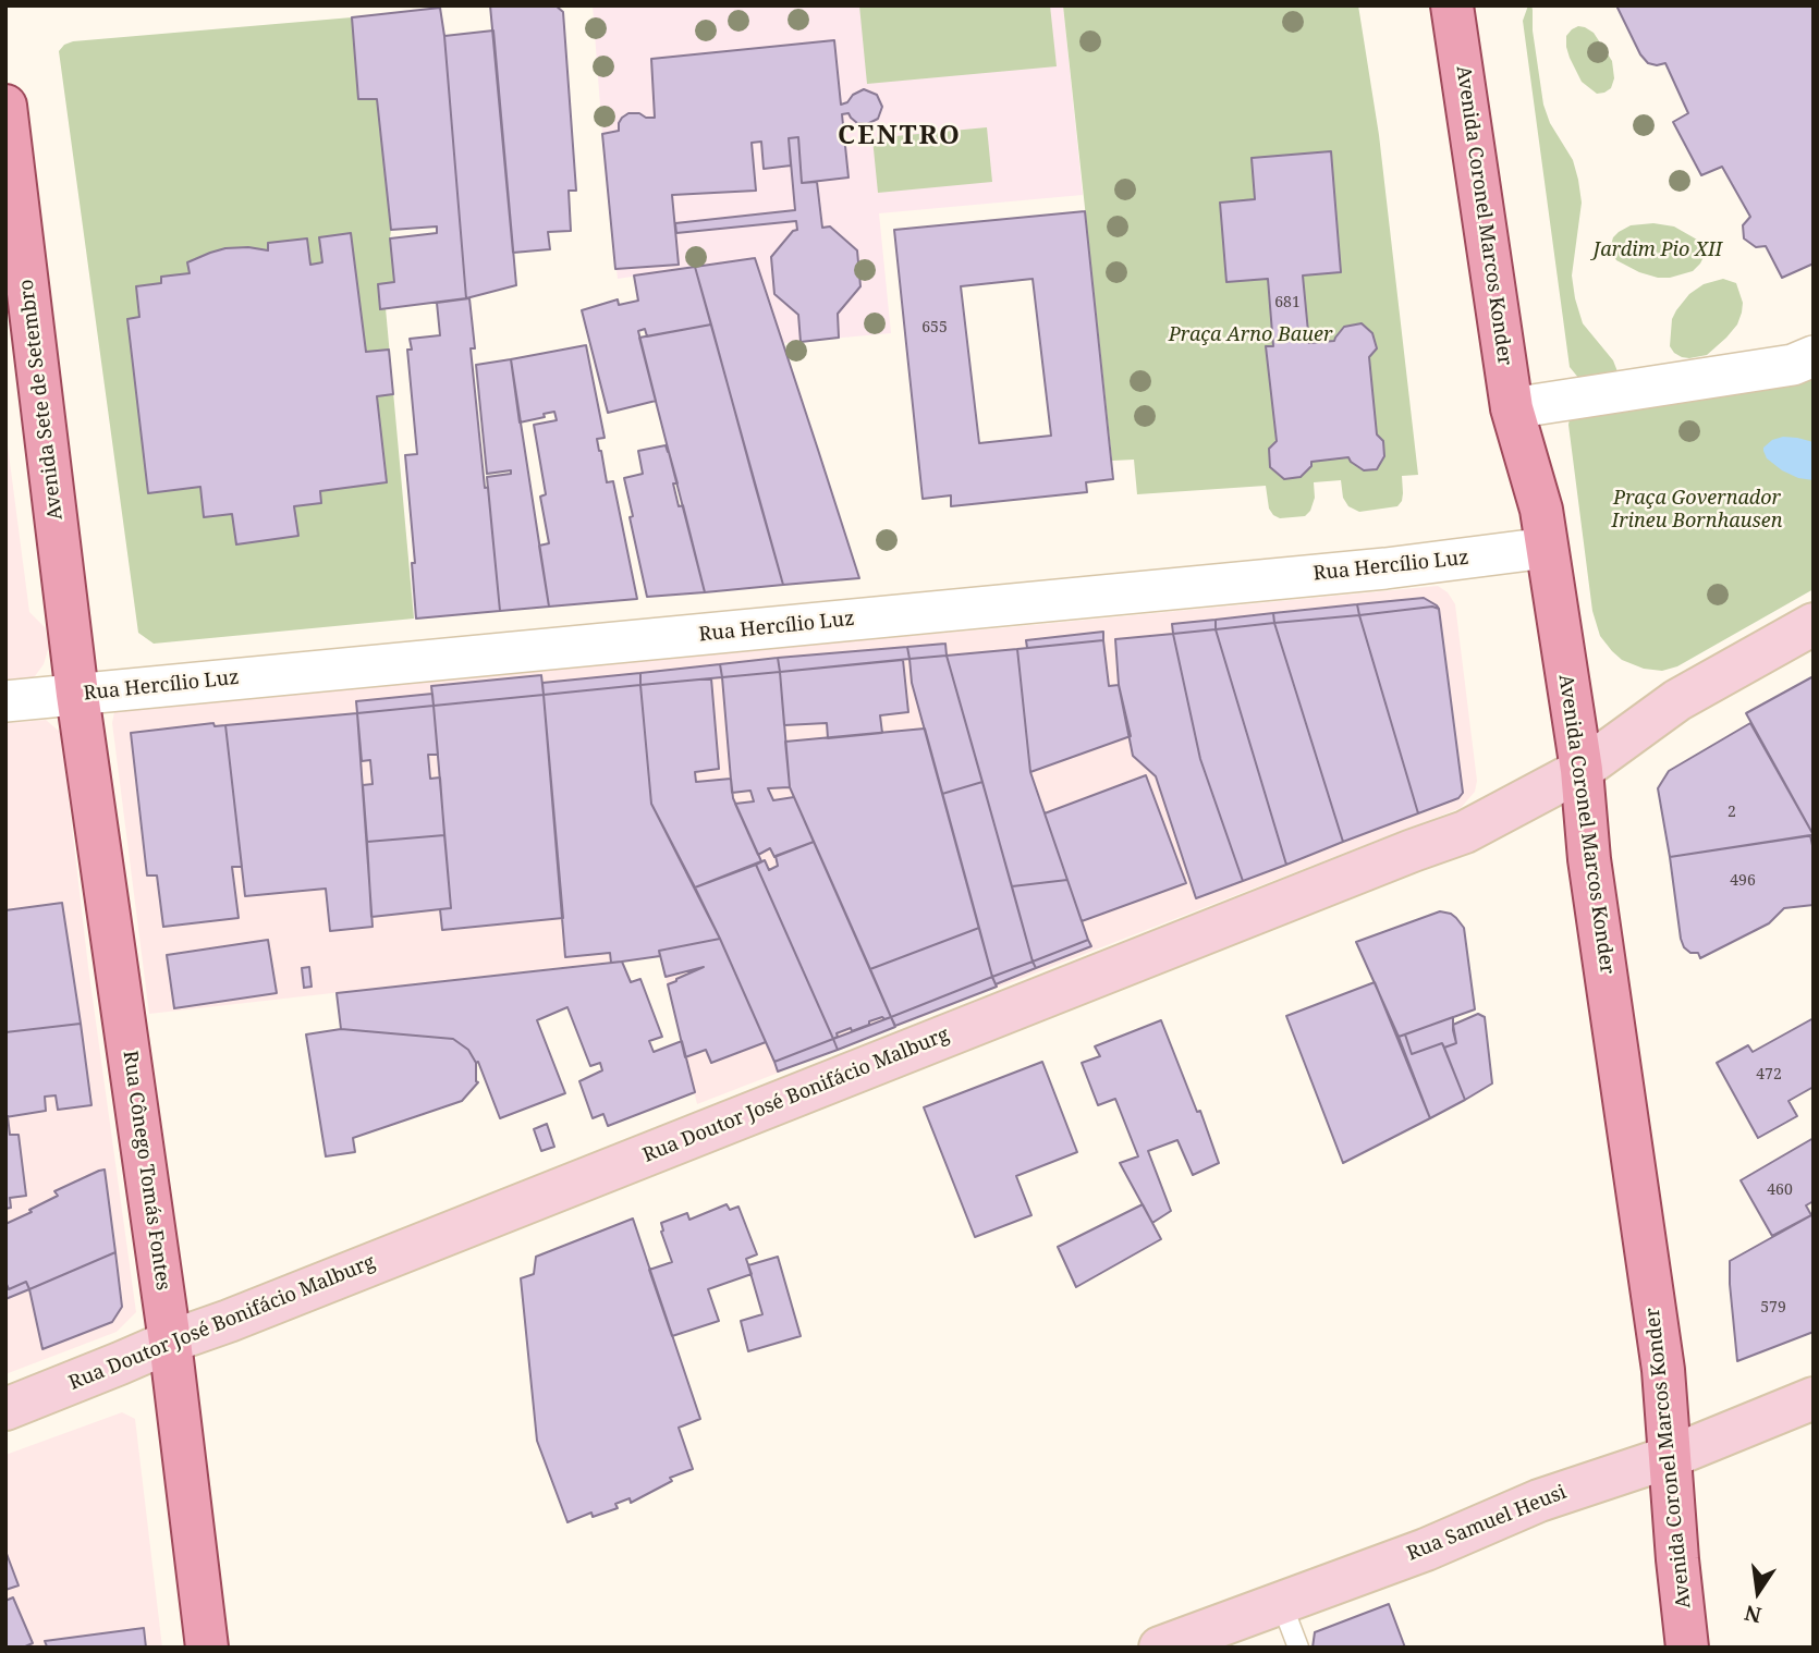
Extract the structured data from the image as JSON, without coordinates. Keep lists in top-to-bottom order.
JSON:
{
  "streets": {
    "main road": [
      "Avenida Coronel Marcos Konder",
      "Avenida Sete de Setembro",
      "Rua Doutor José Bonifácio Malburg",
      "Rua Cônego Tomás Fontes",
      "Rua Samuel Heusi"
    ],
    "street": ["Rua Hercílio Luz"]
  },
  "crossings": [
    ["Avenida Coronel Marcos Konder", "Rua Hercílio Luz"],
    ["Avenida Coronel Marcos Konder", "Rua Doutor José Bonifácio Malburg"],
    ["Avenida Coronel Marcos Konder", "Rua Samuel Heusi"],
    ["Avenida Sete de Setembro", "Rua Hercílio Luz"],
    ["Avenida Sete de Setembro", "Rua Cônego Tomás Fontes"],
    ["Rua Hercílio Luz", "Rua Cônego Tomás Fontes"],
    ["Rua Doutor José Bonifácio Malburg", "Rua Cônego Tomás Fontes"]
  ],
  "districts": ["CENTRO"],
  "parks": ["Jardim Pio XII", "Praça Arno Bauer", "Praça Governador Irineu Bornhausen"],
  "house_numbers": [
    "681",
    "655",
    "2",
    "496",
    "472",
    "460",
    "579"
  ],
  "north": "bottom"
}
